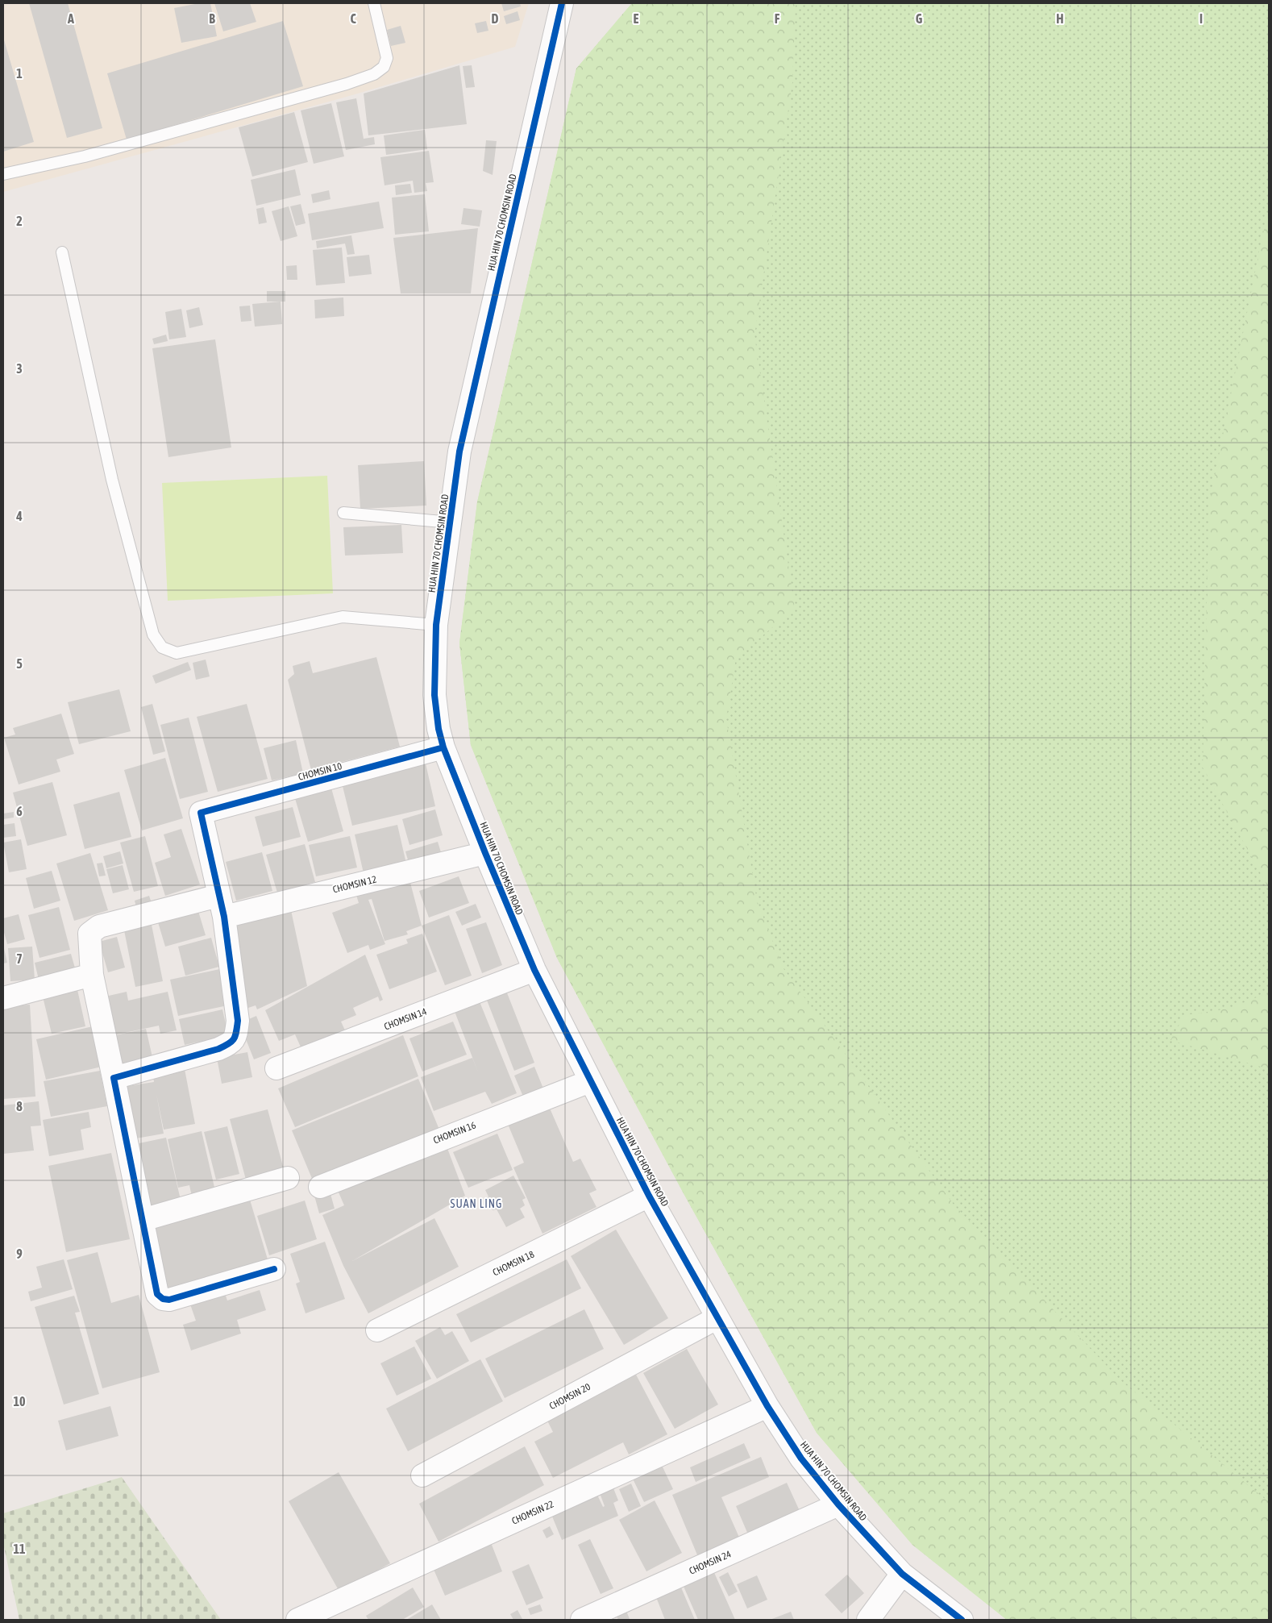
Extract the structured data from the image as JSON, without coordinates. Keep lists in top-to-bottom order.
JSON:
{
  "streets": {
    "street": [
      "HUA HIN 70 CHOMSIN ROAD",
      "CHOMSIN 10",
      "CHOMSIN 12",
      "CHOMSIN 14",
      "CHOMSIN 16",
      "CHOMSIN 18",
      "CHOMSIN 20",
      "CHOMSIN 22",
      "CHOMSIN 24"
    ]
  },
  "crossings": [
    ["HUA HIN 70 CHOMSIN ROAD", "CHOMSIN 10"],
    ["HUA HIN 70 CHOMSIN ROAD", "CHOMSIN 12"],
    ["HUA HIN 70 CHOMSIN ROAD", "CHOMSIN 14"],
    ["HUA HIN 70 CHOMSIN ROAD", "CHOMSIN 16"],
    ["HUA HIN 70 CHOMSIN ROAD", "CHOMSIN 18"],
    ["HUA HIN 70 CHOMSIN ROAD", "CHOMSIN 20"],
    ["HUA HIN 70 CHOMSIN ROAD", "CHOMSIN 22"],
    ["HUA HIN 70 CHOMSIN ROAD", "CHOMSIN 24"]
  ],
  "districts": ["SUAN LING"],
  "grid": {
    "columns": [
      "A",
      "B",
      "C",
      "D",
      "E",
      "F",
      "G",
      "H",
      "I"
    ],
    "rows": [
      "1",
      "2",
      "3",
      "4",
      "5",
      "6",
      "7",
      "8",
      "9",
      "10",
      "11"
    ]
  }
}
